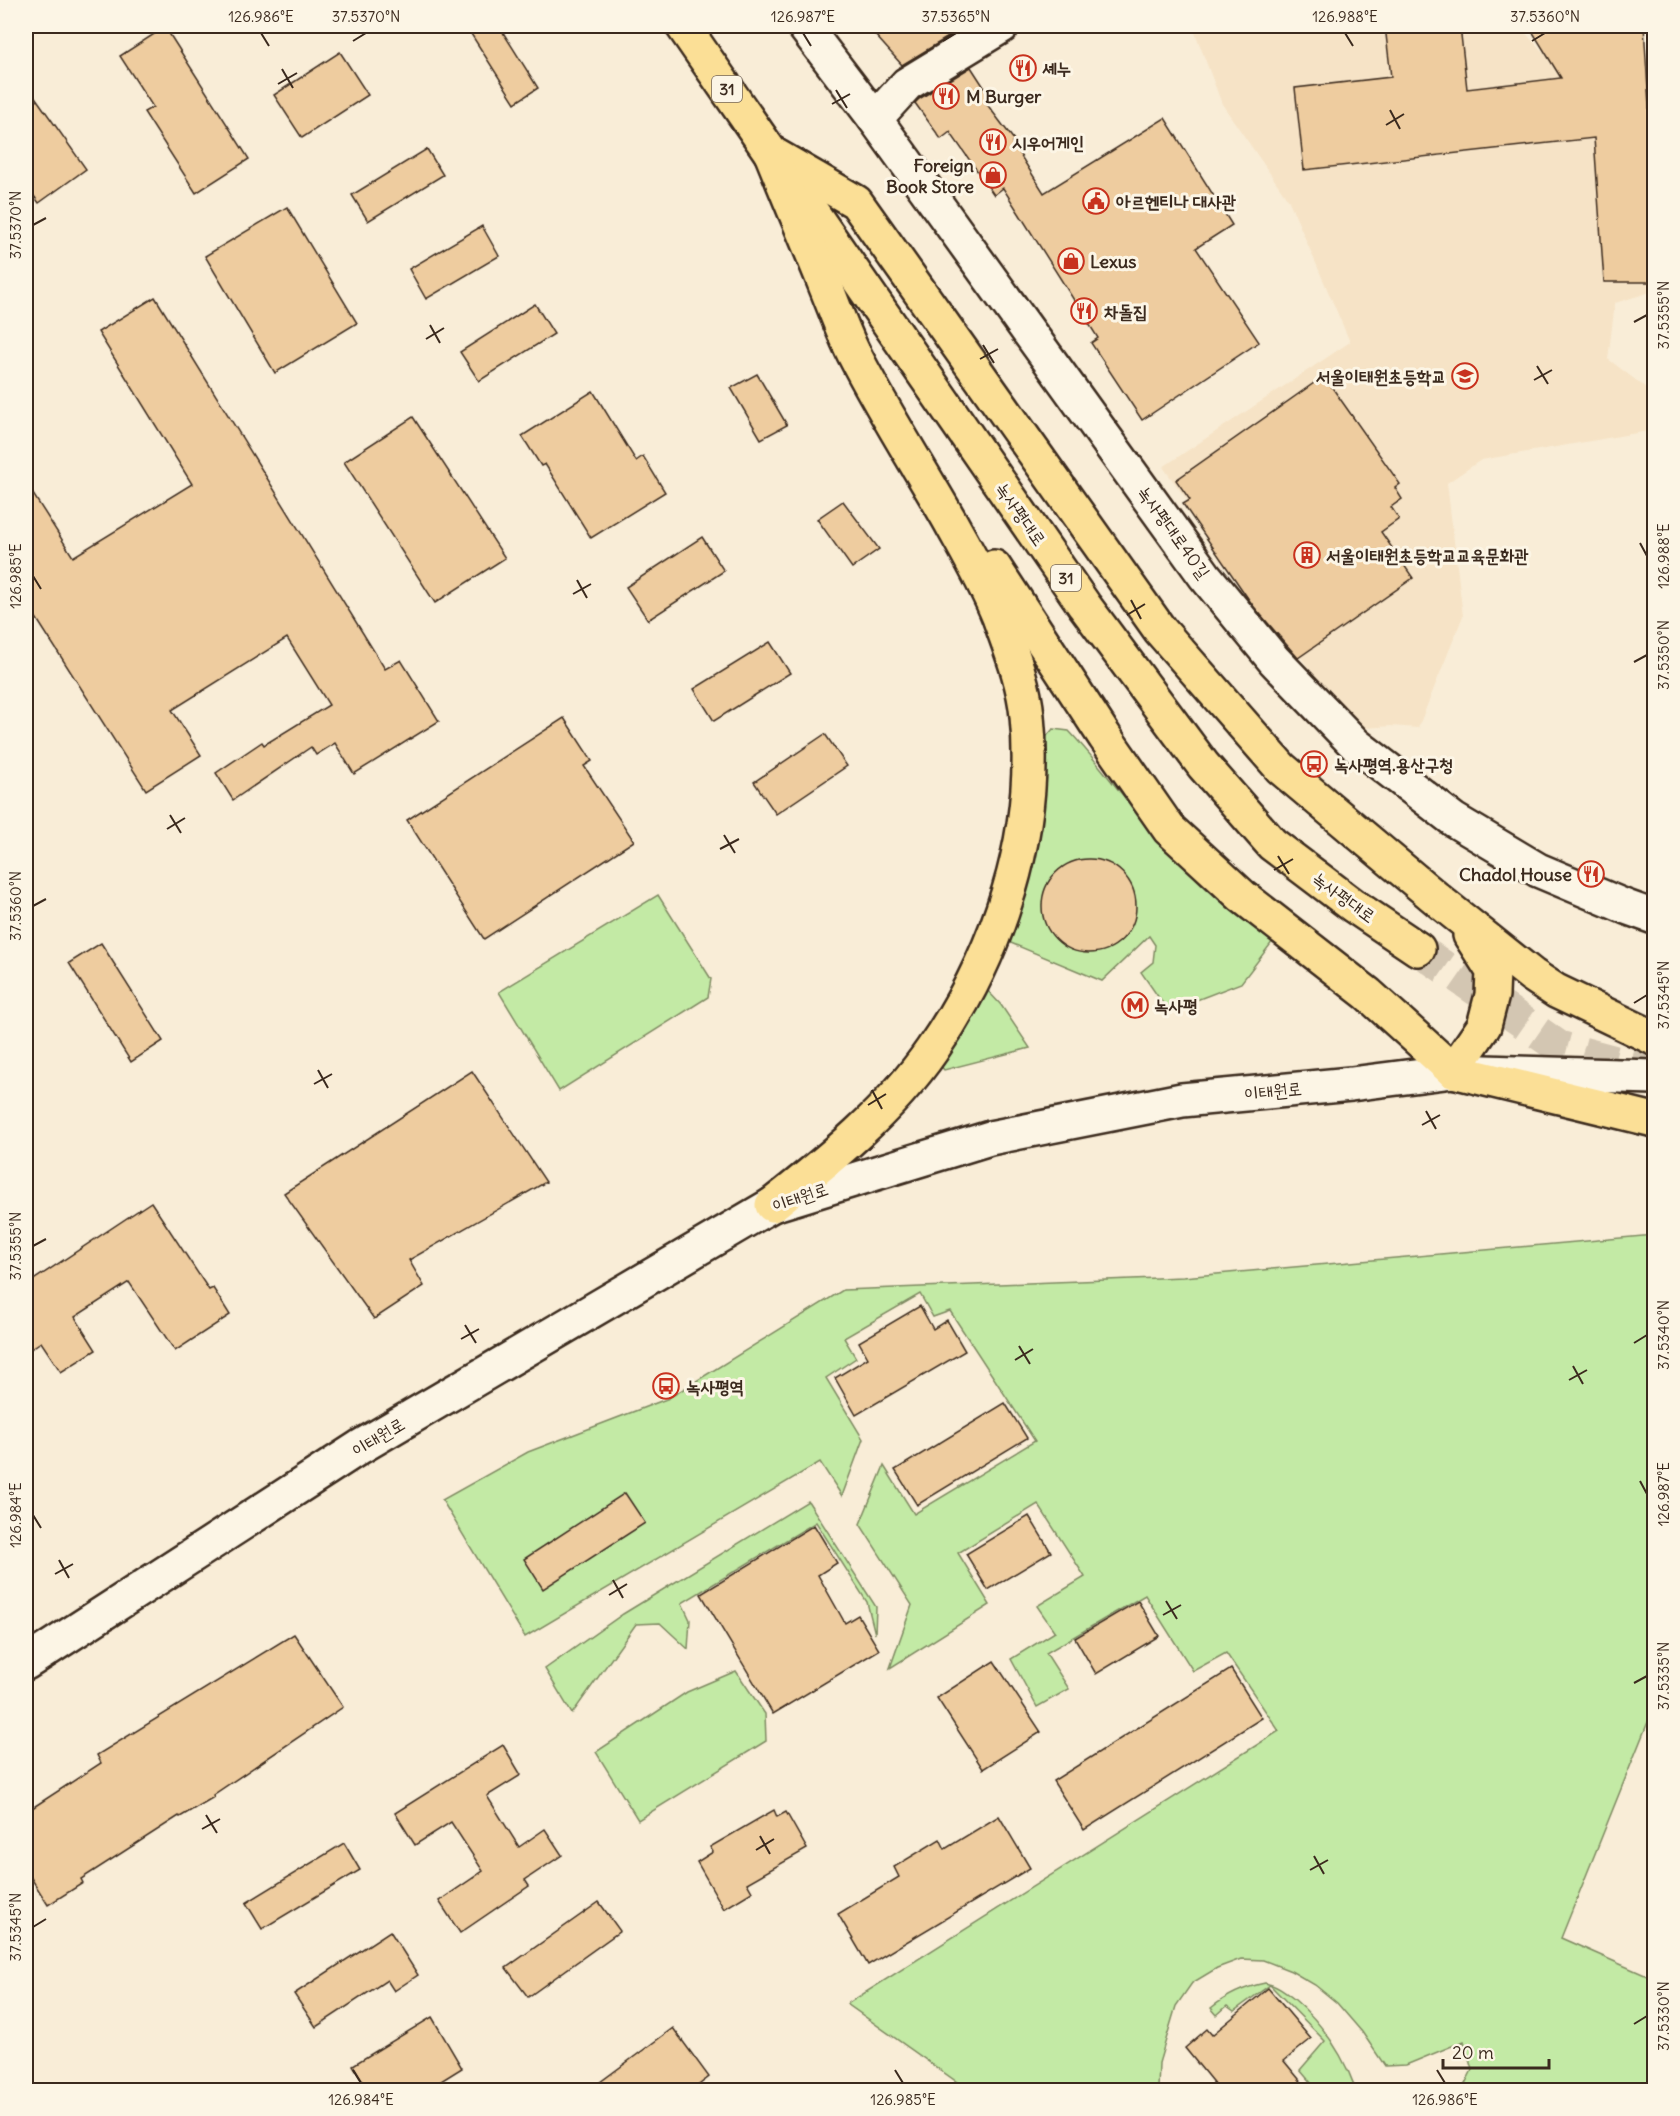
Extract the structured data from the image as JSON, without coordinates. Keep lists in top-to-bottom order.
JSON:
{
  "streets": {
    "main road": [
      "31",
      "녹사평대로",
      "녹사평대로40길",
      "이태원로"
    ]
  },
  "places": {
    "restaurant": [
      "셰누",
      "M Burger",
      "시우어게인",
      "차돌집",
      "Chadol House"
    ],
    "shop": ["Foreign Book Store", "Lexus"],
    "public building": ["아르헨티나 대사관"],
    "school or university": ["서울이태원초등학교"],
    "building": ["서울이태원초등학교교육문화관"],
    "bus stop": ["녹사평역.용산구청", "녹사평역"],
    "metro station": ["녹사평"]
  },
  "scale_bar": "20 m",
  "coordinates": [
    "126.986°E",
    "37.5370°N",
    "126.987°E",
    "37.5365°N",
    "126.988°E",
    "37.5360°N",
    "37.5355°N",
    "126.985°E",
    "37.5350°N",
    "37.5345°N",
    "37.5340°N",
    "126.984°E",
    "37.5335°N",
    "37.5330°N"
  ]
}
